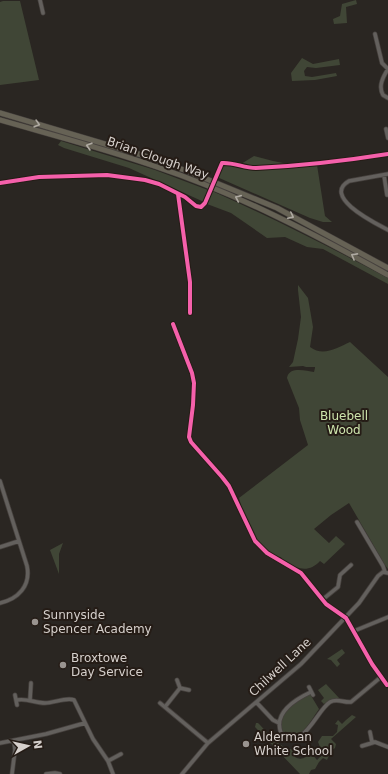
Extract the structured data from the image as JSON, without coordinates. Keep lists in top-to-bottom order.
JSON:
{
  "streets": {
    "highway": ["Brian Clough Way"],
    "street": ["Chilwell Lane"]
  },
  "parks": ["Bluebell Wood"],
  "places": ["Sunnyside Spencer Academy", "Broxtowe Day Service", "Alderman White School"],
  "north": "right"
}
